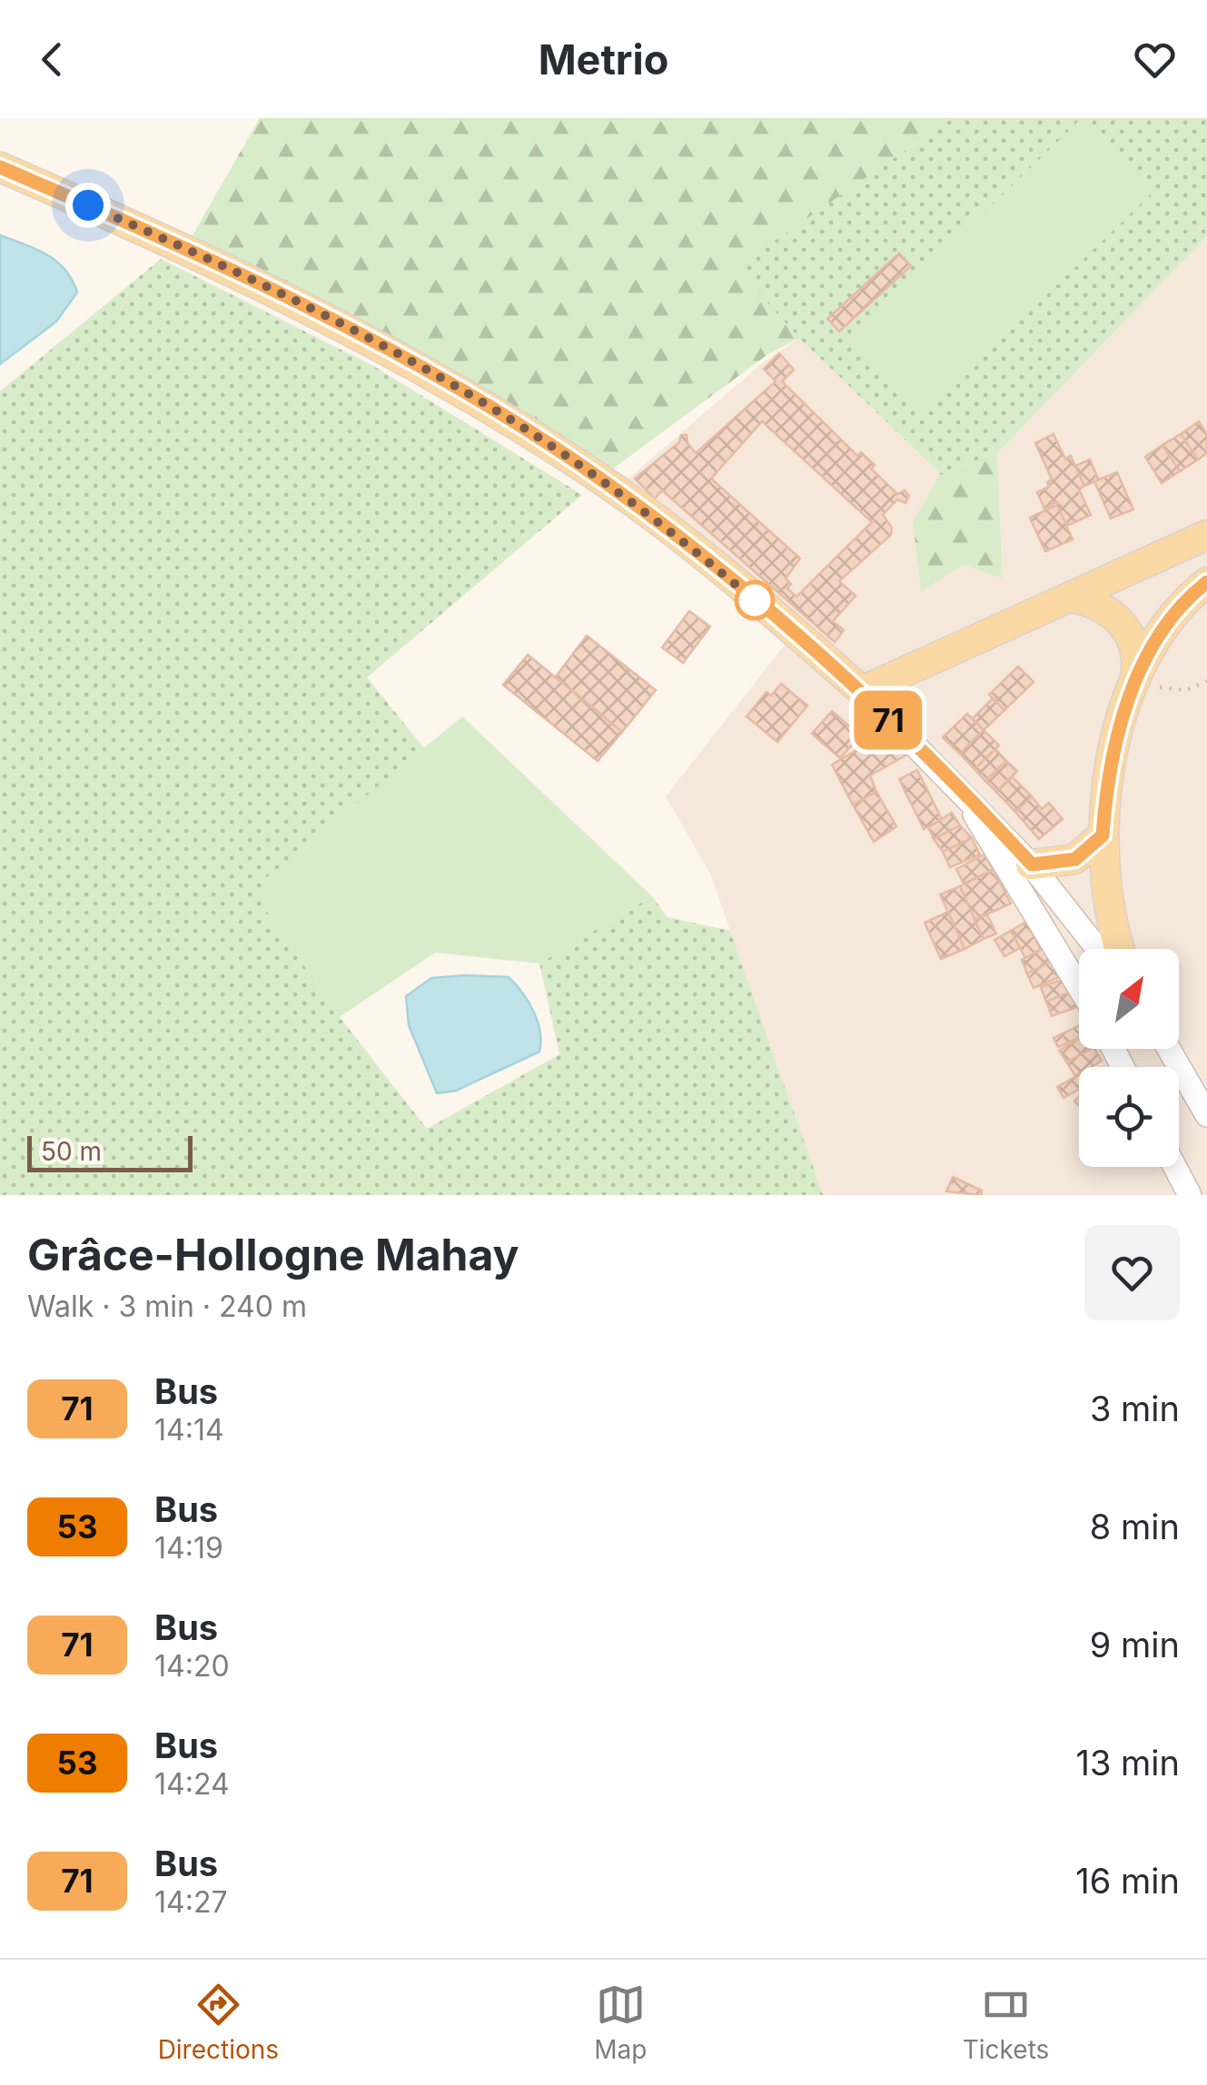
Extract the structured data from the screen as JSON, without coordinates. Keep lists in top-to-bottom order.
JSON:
{
  "lines": ["bus line 71"],
  "scale_bar": "50 m",
  "north": "top right",
  "page": {
    "header": "Metrio",
    "on_map": "71",
    "scale": "50 m",
    "heading": ["Grâce-Hollogne Mahay", "Walk · 3 min · 240 m"],
    "list": [
      {
        "mark": "71",
        "name": "Bus",
        "note": "14:14",
        "value": "3 min"
      },
      {
        "mark": "53",
        "name": "Bus",
        "note": "14:19",
        "value": "8 min"
      },
      {
        "mark": "71",
        "name": "Bus",
        "note": "14:20",
        "value": "9 min"
      },
      {
        "mark": "53",
        "name": "Bus",
        "note": "14:24",
        "value": "13 min"
      },
      {
        "mark": "71",
        "name": "Bus",
        "note": "14:27",
        "value": "16 min"
      }
    ],
    "tabs": ["Directions", "Map", "Tickets"]
  }
}
